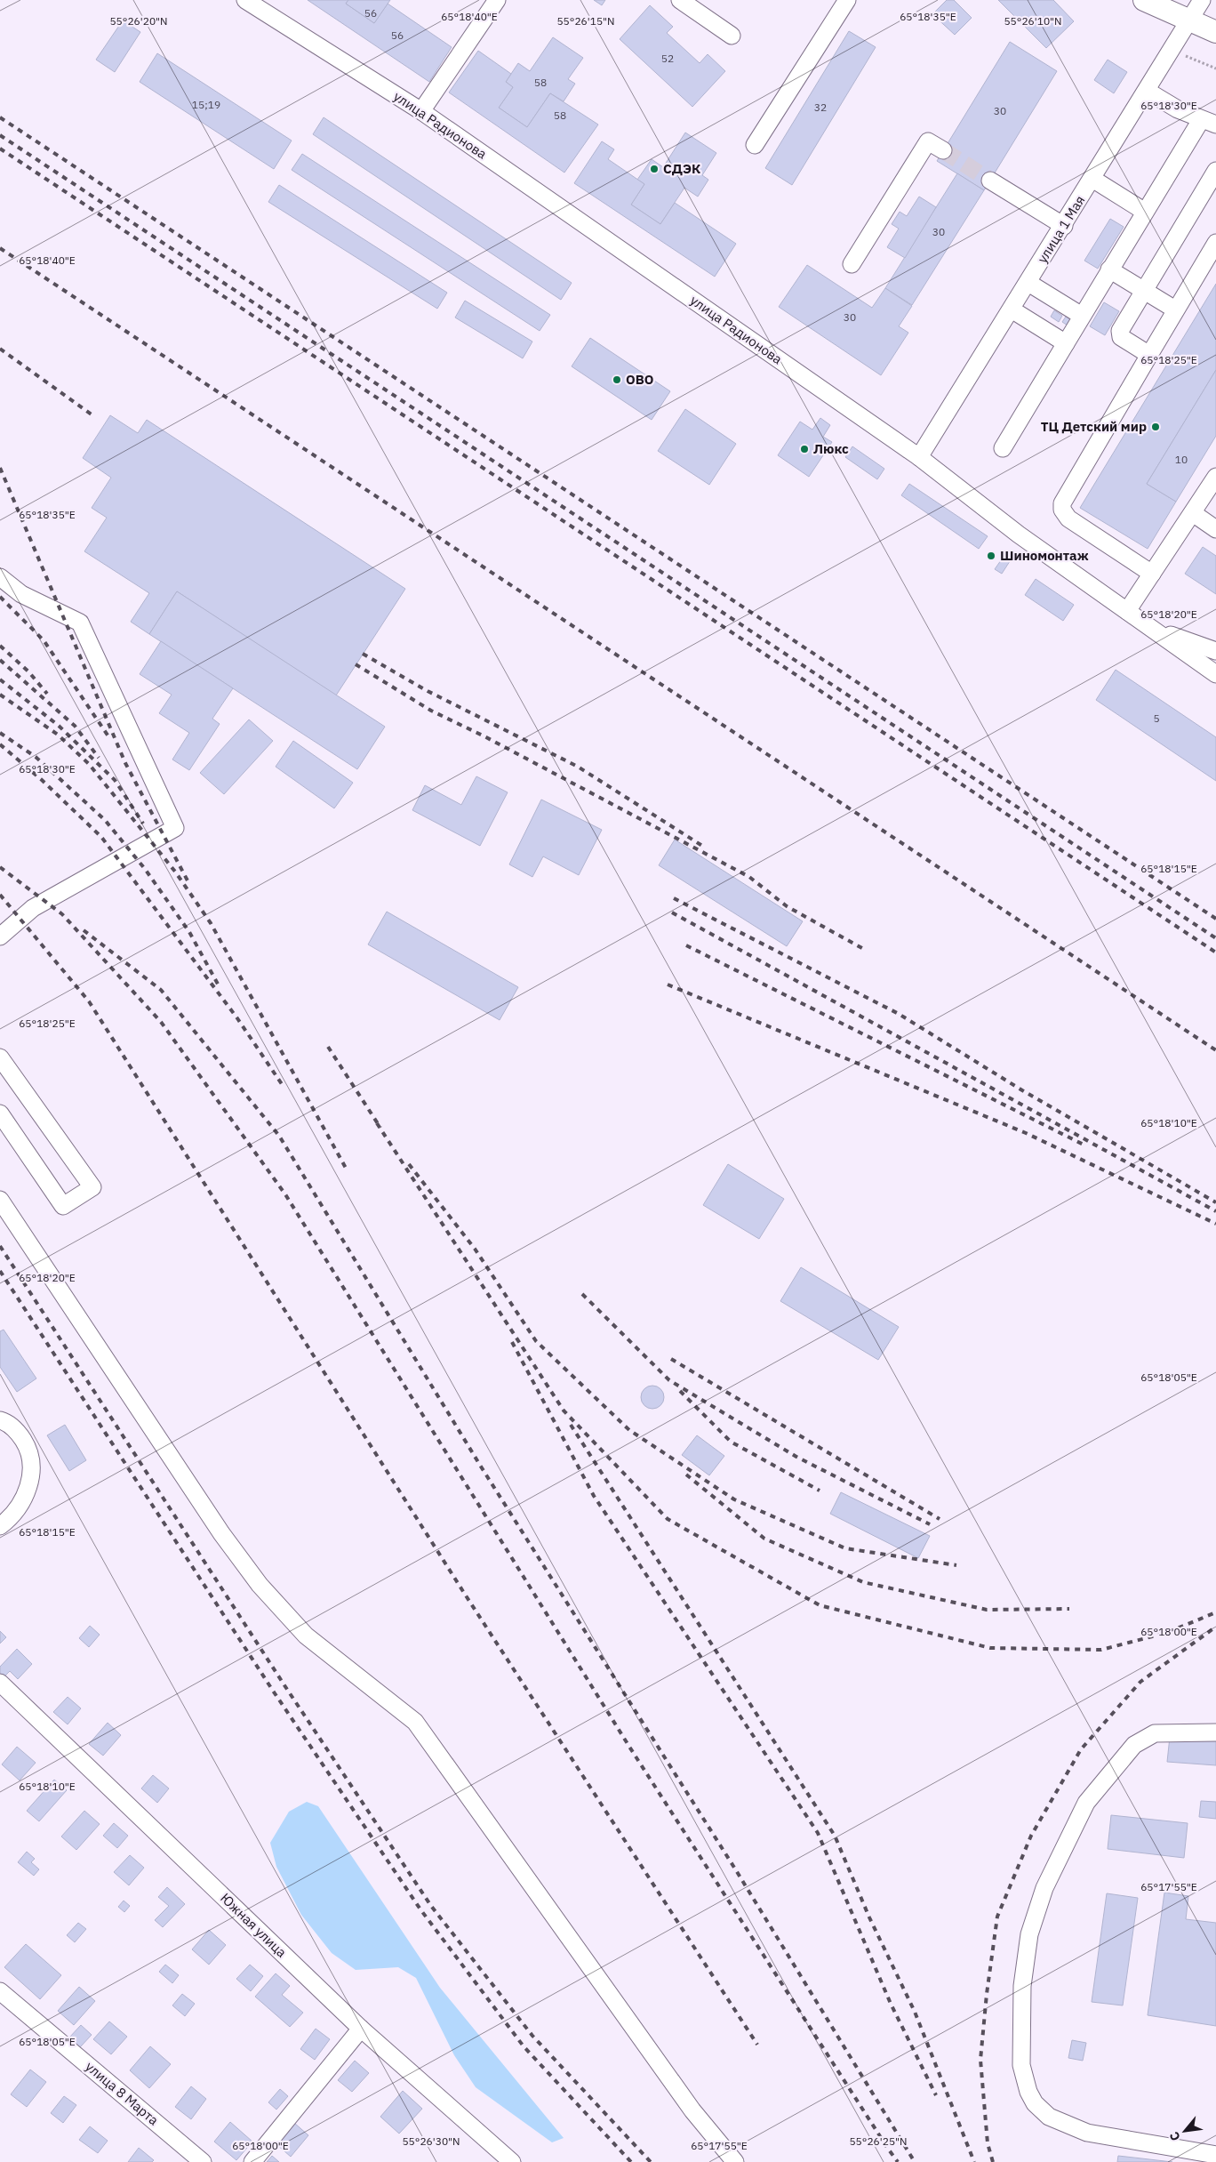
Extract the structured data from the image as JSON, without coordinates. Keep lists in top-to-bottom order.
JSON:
{
  "streets": {
    "street": [
      "улица Радионова",
      "улица 1 Мая",
      "Южная улица",
      "улица 8 Марта"
    ]
  },
  "crossings": [
    ["улица Радионова", "улица 1 Мая"]
  ],
  "places": [
    "СДЭК",
    "OBO",
    "ТЦ Детский мир",
    "Люкс",
    "Шиномонтаж"
  ],
  "house_numbers": [
    "56",
    "56",
    "52",
    "58",
    "15;19",
    "32",
    "30",
    "58",
    "30",
    "30",
    "10",
    "5"
  ],
  "north": "bottom left",
  "coordinates": [
    "65°18'40\"E",
    "65°18'35\"E",
    "55°26'20\"N",
    "55°26'15\"N",
    "55°26'10\"N",
    "65°18'30\"E",
    "65°18'25\"E",
    "65°18'20\"E",
    "65°18'15\"E",
    "65°18'10\"E",
    "65°18'05\"E",
    "65°18'00\"E",
    "65°17'55\"E",
    "55°26'30\"N",
    "55°26'25\"N"
  ]
}
